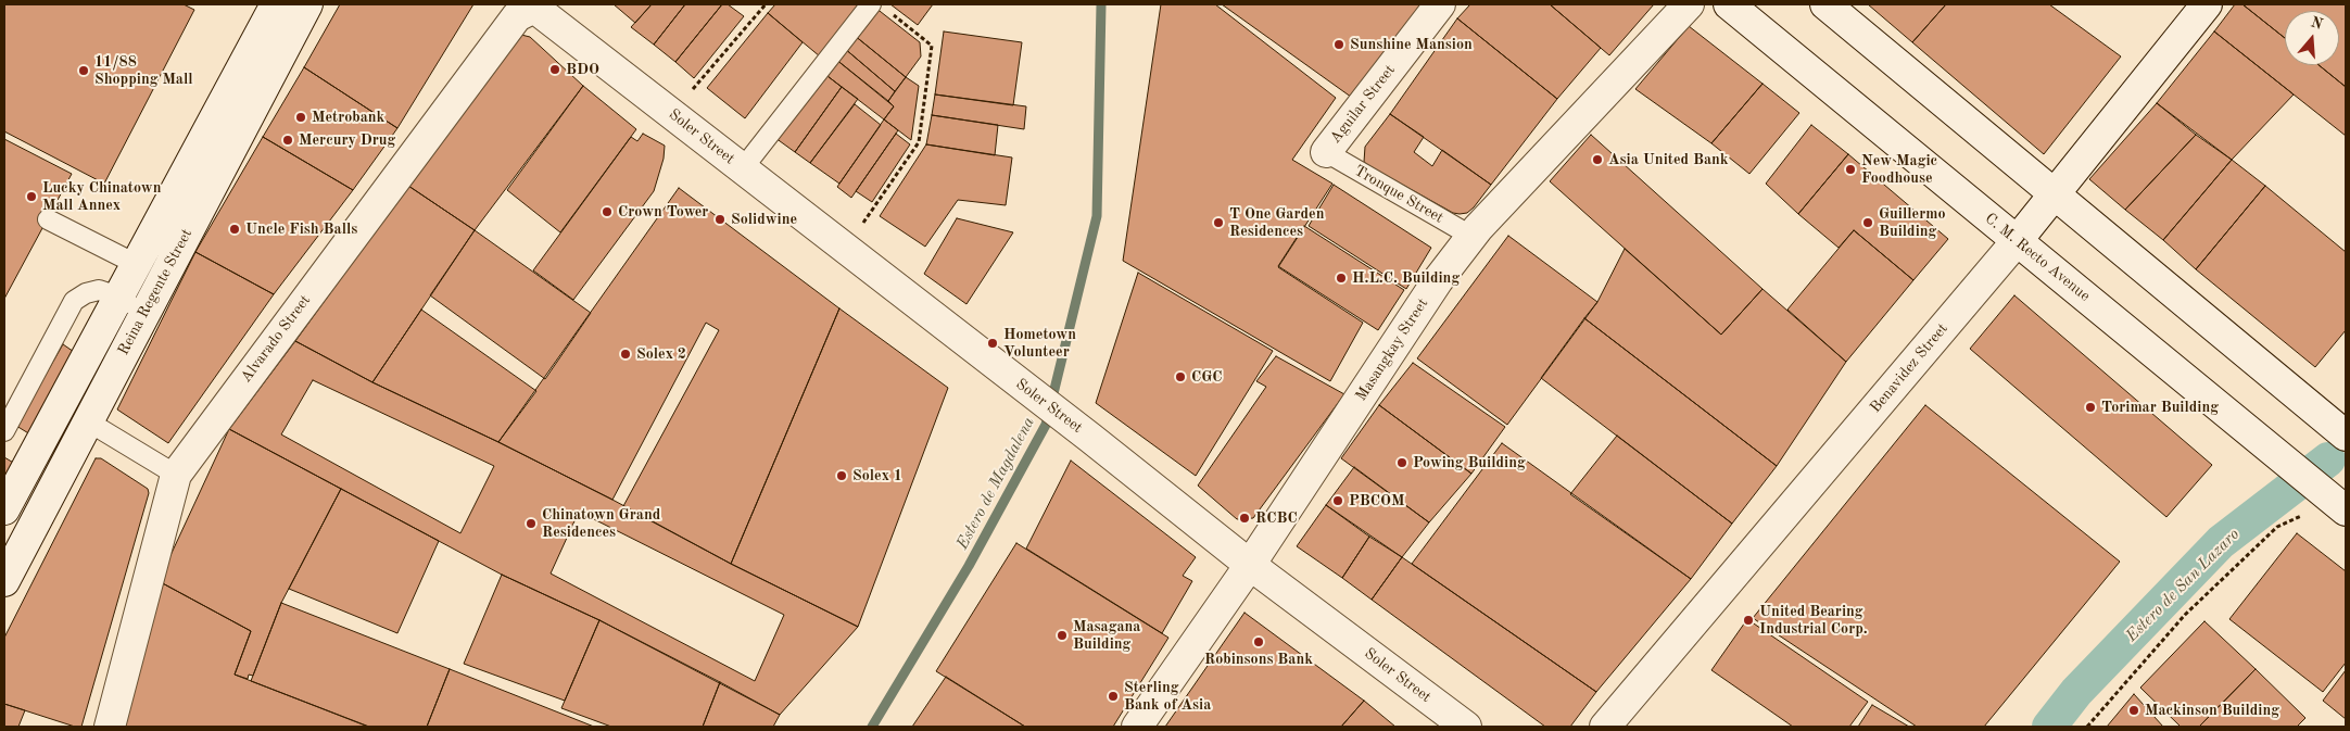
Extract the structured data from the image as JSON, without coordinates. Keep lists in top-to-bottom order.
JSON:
{
  "streets": {
    "street": [
      "Aguilar Street",
      "Soler Street",
      "C. M. Recto Avenue",
      "Reina Regente Street",
      "Alvarado Street",
      "Masangkay Street",
      "Benavidez Street"
    ],
    "lane": ["Tronque Street"]
  },
  "crossings": [
    ["Aguilar Street", "Tronque Street"],
    ["Soler Street", "Alvarado Street"],
    ["Soler Street", "Masangkay Street"],
    ["Tronque Street", "Masangkay Street"],
    ["C. M. Recto Avenue", "Benavidez Street"]
  ],
  "water": ["Estero de Magdalena", "Estero de San Lazaro"],
  "places": [
    "Sunshine Mansion",
    "BDO",
    "11/88 Shopping Mall",
    "Metrobank",
    "Mercury Drug",
    "Asia United Bank",
    "New Magic Foodhouse",
    "Lucky Chinatown Mall Annex",
    "Crown Tower",
    "Solidwine",
    "T One Garden Residences",
    "Guillermo Building",
    "Uncle Fish Balls",
    "H.L.C. Building",
    "Hometown Volunteer",
    "Solex 2",
    "CGC",
    "Torimar Building",
    "Powing Building",
    "Solex 1",
    "PBCOM",
    "RCBC",
    "Chinatown Grand Residences",
    "United Bearing Industrial Corp.",
    "Masagana Building",
    "Robinsons Bank",
    "Sterling Bank of Asia",
    "Mackinson Building"
  ],
  "north": "top"
}
